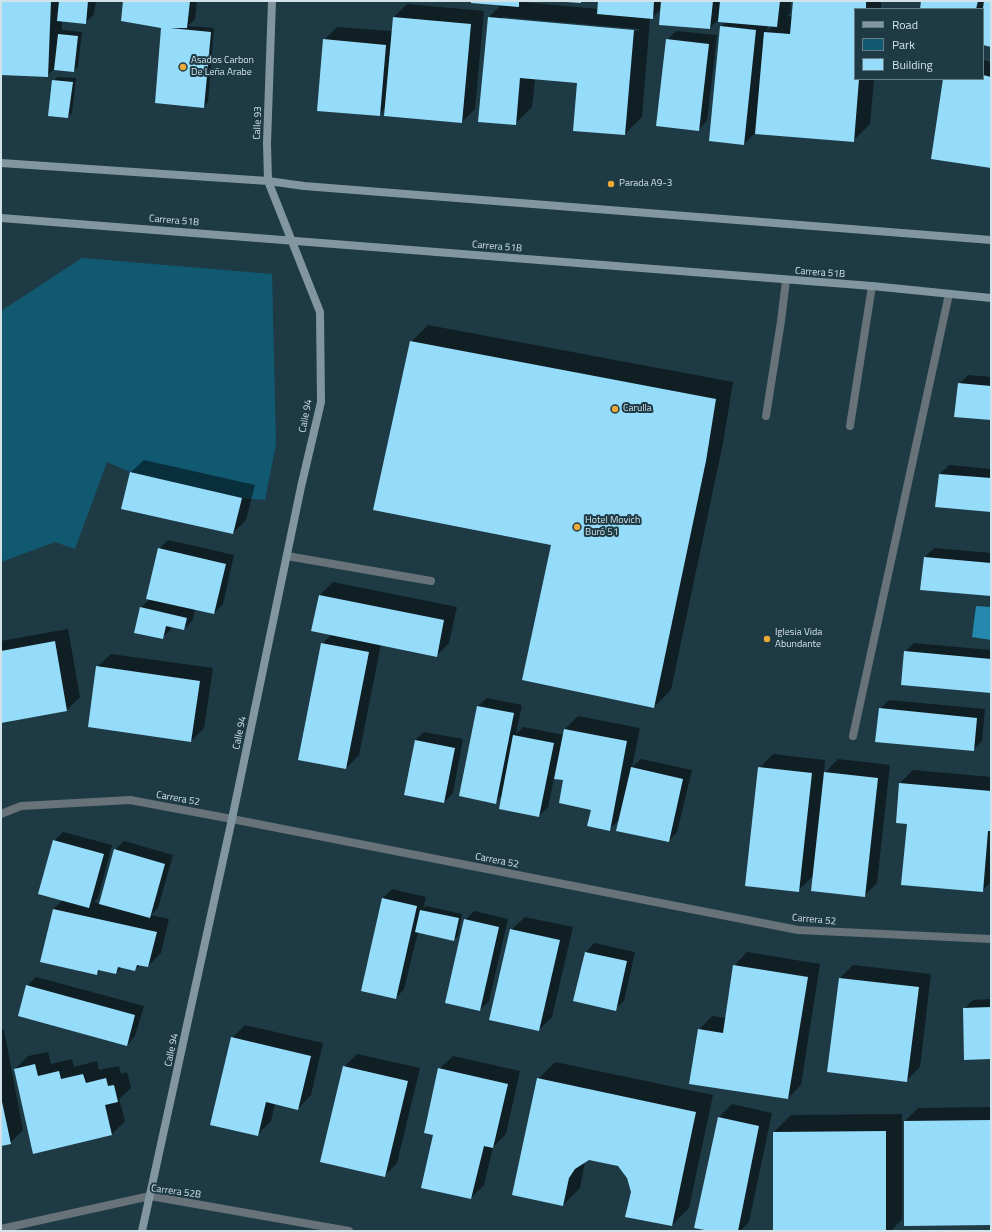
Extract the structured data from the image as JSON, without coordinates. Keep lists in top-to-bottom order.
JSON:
{
  "streets": {
    "main road": ["Calle 93", "Carrera 51B", "Calle 94"],
    "street": ["Carrera 52", "Carrera 52B"]
  },
  "crossings": [
    ["Calle 93", "Carrera 51B"],
    ["Calle 93", "Calle 94"],
    ["Carrera 51B", "Calle 94"],
    ["Calle 94", "Carrera 52"],
    ["Calle 94", "Carrera 52B"]
  ],
  "places": [
    "Asados Carbon De Leña Arabe",
    "Parada A9-3",
    "Carulla",
    "Hotel Movich Buró 51",
    "Iglesia Vida Abundante"
  ],
  "legend": ["Road", "Park", "Building"]
}
